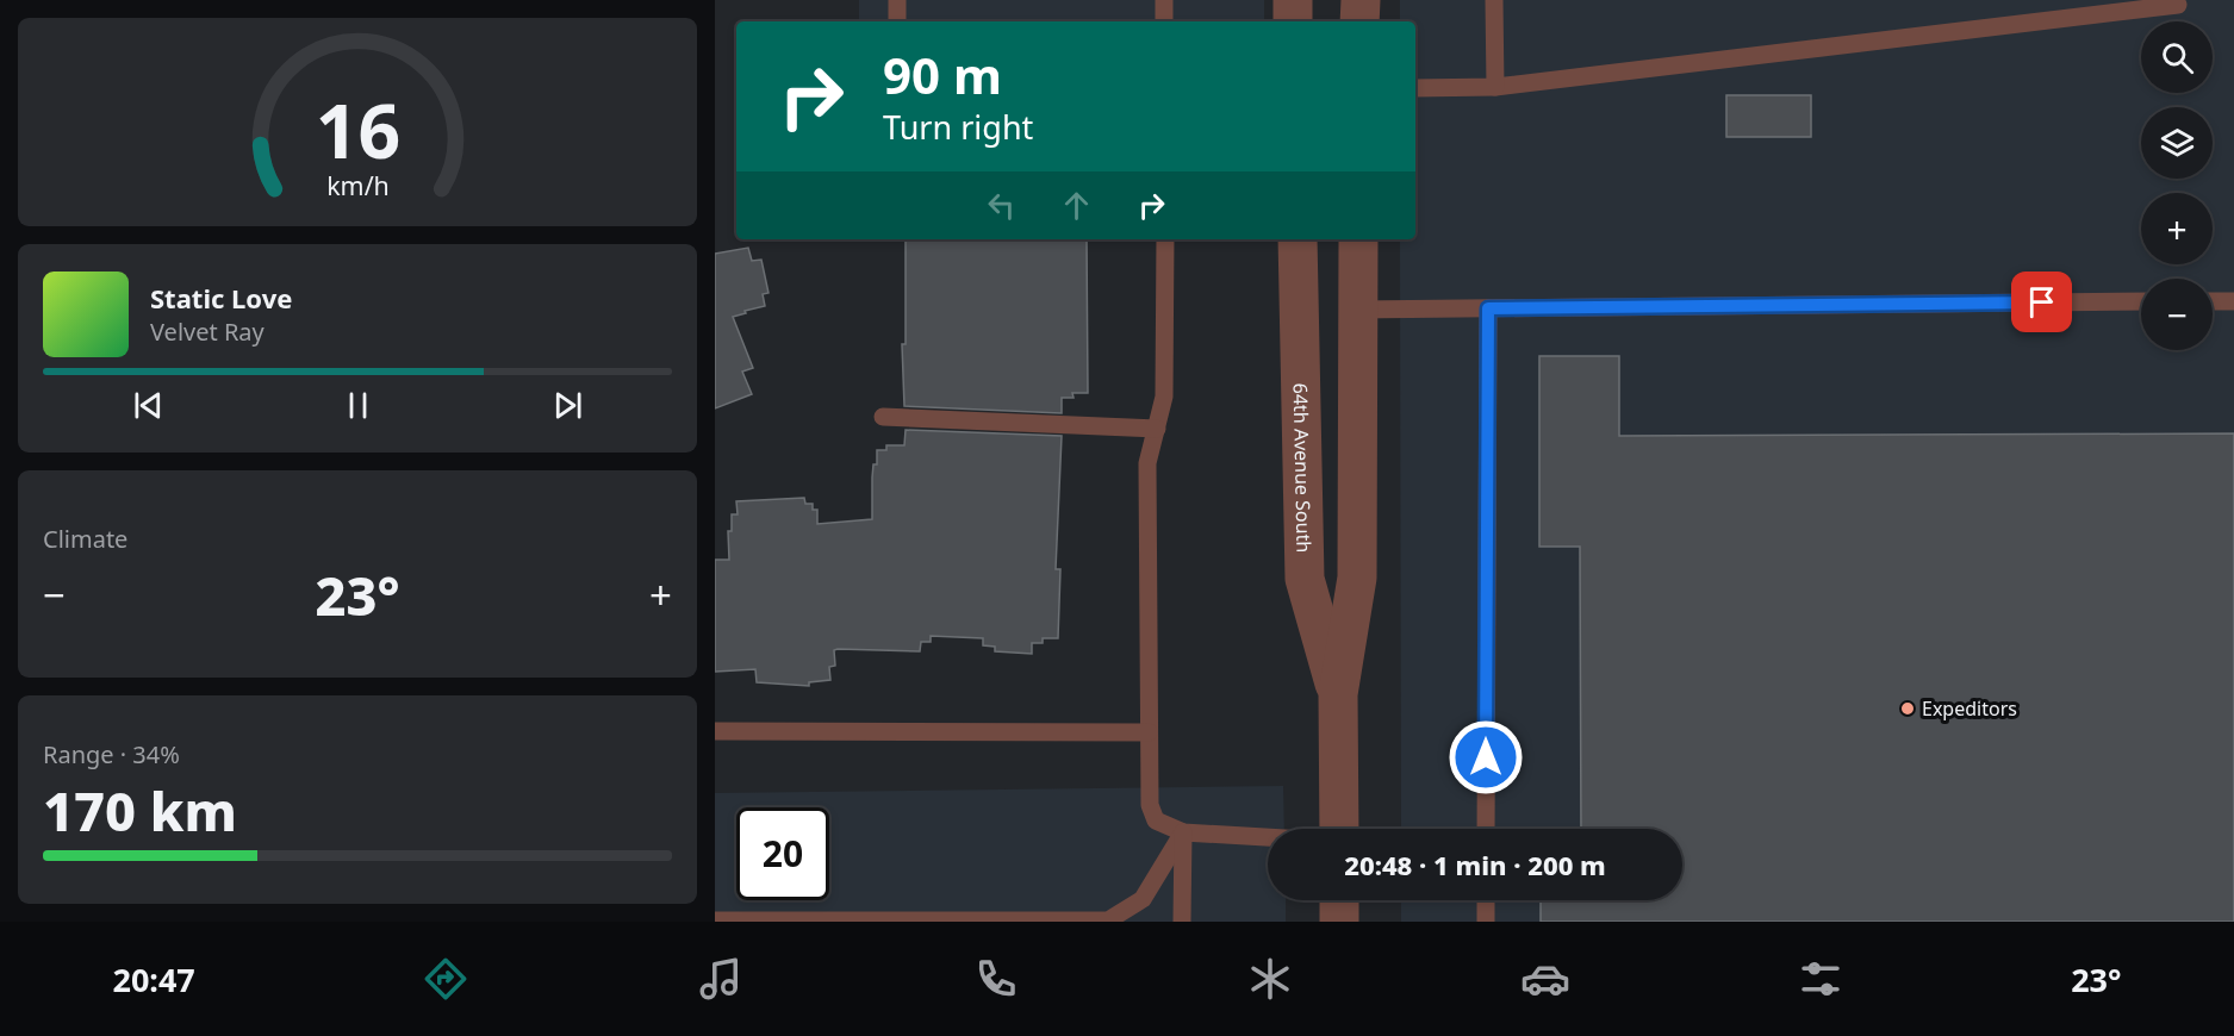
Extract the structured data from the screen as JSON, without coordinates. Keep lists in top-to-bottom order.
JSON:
{
  "streets": {
    "street": ["64th Avenue South"]
  },
  "places": ["Expeditors"],
  "page": {
    "map_buttons": ["+", "−"],
    "turn": ["90 m", "Turn right"],
    "song": ["Static Love", "Velvet Ray"],
    "tile": [
      "Climate",
      ["Range · 34%", "170 km"]
    ],
    "heat": ["−", "23°", "+"],
    "limit": "20",
    "trip": "20:48 · 1 min · 200 m",
    "tabs": ["20:47", "23°"],
    "gauge": ["16", "km/h"]
  }
}
